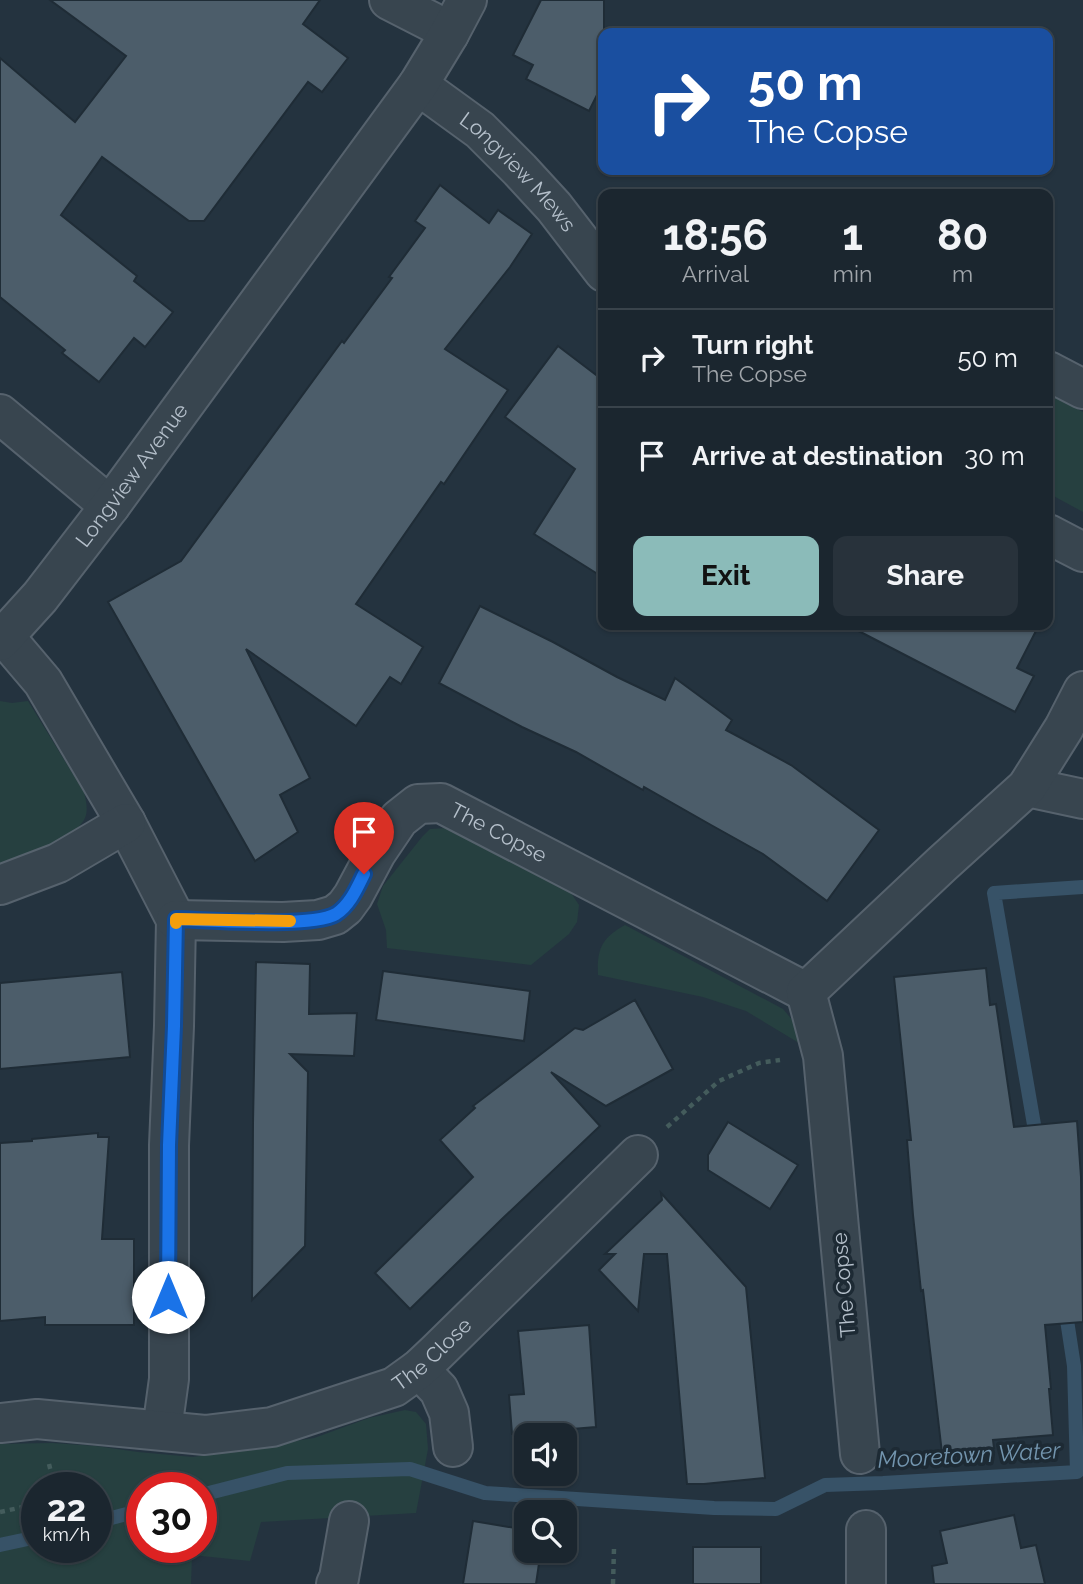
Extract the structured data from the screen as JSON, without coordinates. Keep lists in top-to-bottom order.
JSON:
{
  "streets": {
    "street": [
      "Longview Mews",
      "Longview Avenue",
      "The Copse",
      "The Close"
    ]
  },
  "crossings": [
    ["Longview Mews", "Longview Avenue"],
    ["Longview Avenue", "The Copse"]
  ],
  "water": ["Mooretown Water"],
  "page": {
    "turn": ["50 m", "The Copse"],
    "eta": [
      "18:56",
      "Arrival",
      "1",
      "min",
      "80",
      "m"
    ],
    "list": [
      {
        "name": "Turn right",
        "note": "The Copse",
        "value": "50 m"
      },
      {
        "name": "Arrive at destination",
        "value": "30 m"
      }
    ],
    "buttons": ["Exit", "Share"],
    "speed": "22 km/h",
    "limit": "30"
  }
}
